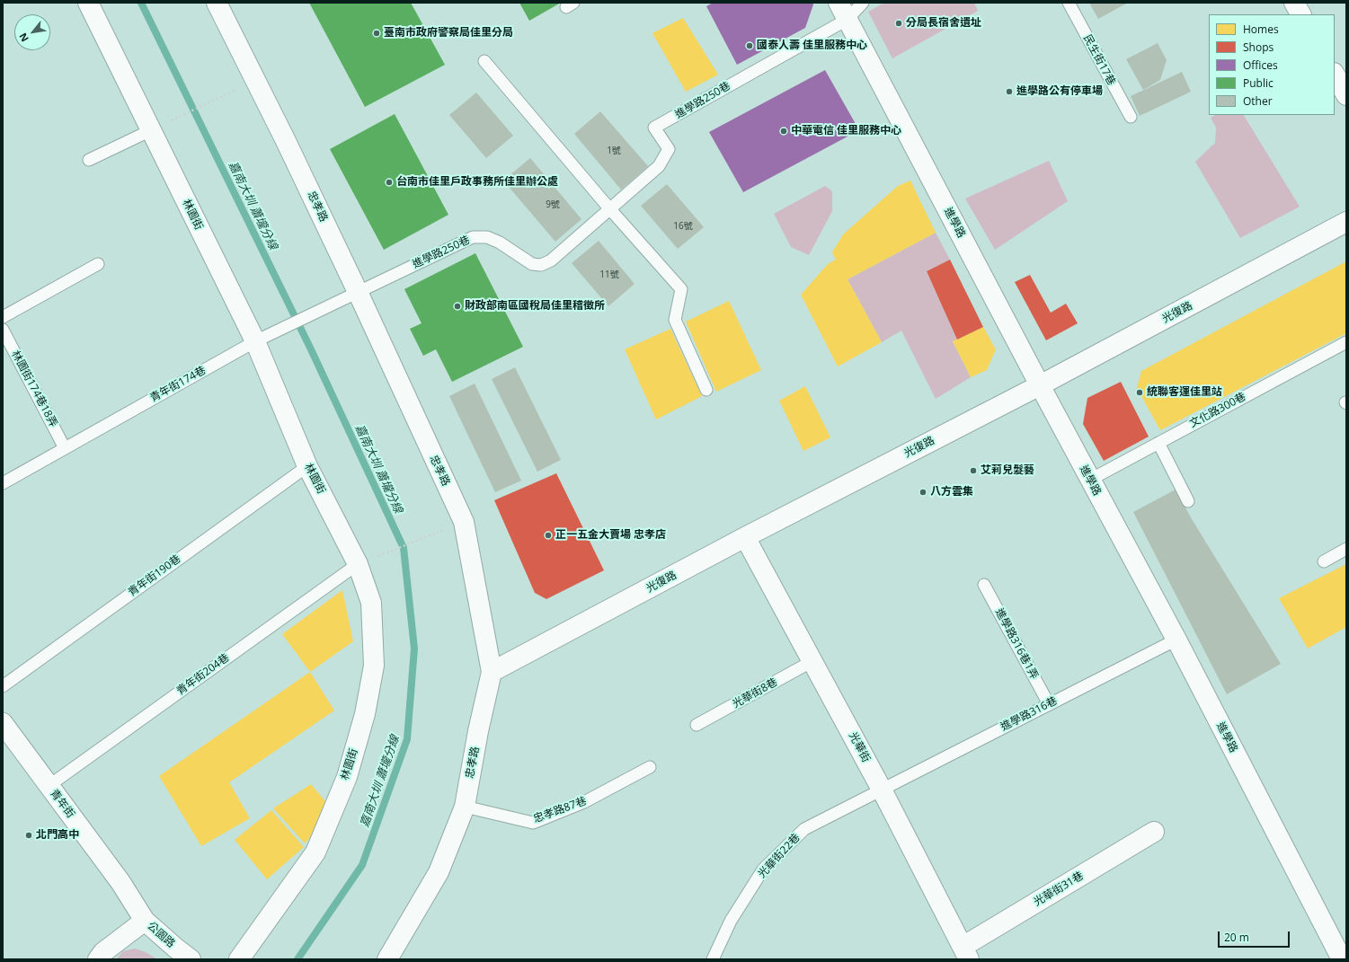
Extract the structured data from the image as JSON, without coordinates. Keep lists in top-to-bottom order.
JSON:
{
  "streets": {
    "street": [
      "忠孝路",
      "林園街",
      "進學路",
      "光復路",
      "光華街",
      "青年街",
      "光華街31巷",
      "公園路"
    ],
    "lane": [
      "民生街17巷",
      "進學路250巷",
      "青年街174巷",
      "林園街174巷18弄",
      "文化路300巷",
      "青年街190巷",
      "進學路316巷1弄",
      "青年街204巷",
      "光華街8巷",
      "進學路316巷",
      "忠孝路87巷",
      "光華街22巷"
    ]
  },
  "crossings": [
    ["進學路250巷", "忠孝路"],
    ["進學路250巷", "進學路"],
    ["進學路250巷", "青年街174巷"],
    ["忠孝路", "光復路"],
    ["忠孝路", "青年街174巷"],
    ["忠孝路", "忠孝路87巷"],
    ["林園街", "青年街174巷"],
    ["林園街", "青年街190巷"],
    ["林園街", "青年街204巷"],
    ["進學路", "光復路"],
    ["進學路", "文化路300巷"],
    ["進學路", "進學路316巷"],
    ["光復路", "光華街"],
    ["青年街174巷", "林園街174巷18弄"],
    ["進學路316巷1弄", "進學路316巷"],
    ["青年街204巷", "青年街"],
    ["光華街8巷", "光華街"],
    ["進學路316巷", "光華街"],
    ["進學路316巷", "光華街22巷"],
    ["光華街", "光華街22巷"],
    ["光華街", "光華街31巷"],
    ["青年街", "公園路"]
  ],
  "water": ["嘉南大圳 蕭壠分線"],
  "places": [
    "分局長宿舍遺址",
    "臺南市政府警察局佳里分局",
    "國泰人壽 佳里服務中心",
    "進學路公有停車場",
    "中華電信 佳里服務中心",
    "台南市佳里戶政事務所佳里辦公處",
    "財政部南區國稅局佳里稽徵所",
    "統聯客運佳里站",
    "艾莉兒髮藝",
    "八方雲集",
    "正一五金大賣場 忠孝店",
    "北門高中"
  ],
  "house_numbers": [
    "1號",
    "9號",
    "16號",
    "11號"
  ],
  "legend": [
    "Homes",
    "Shops",
    "Offices",
    "Public",
    "Other"
  ],
  "scale_bar": "20 m",
  "north": "bottom left"
}
